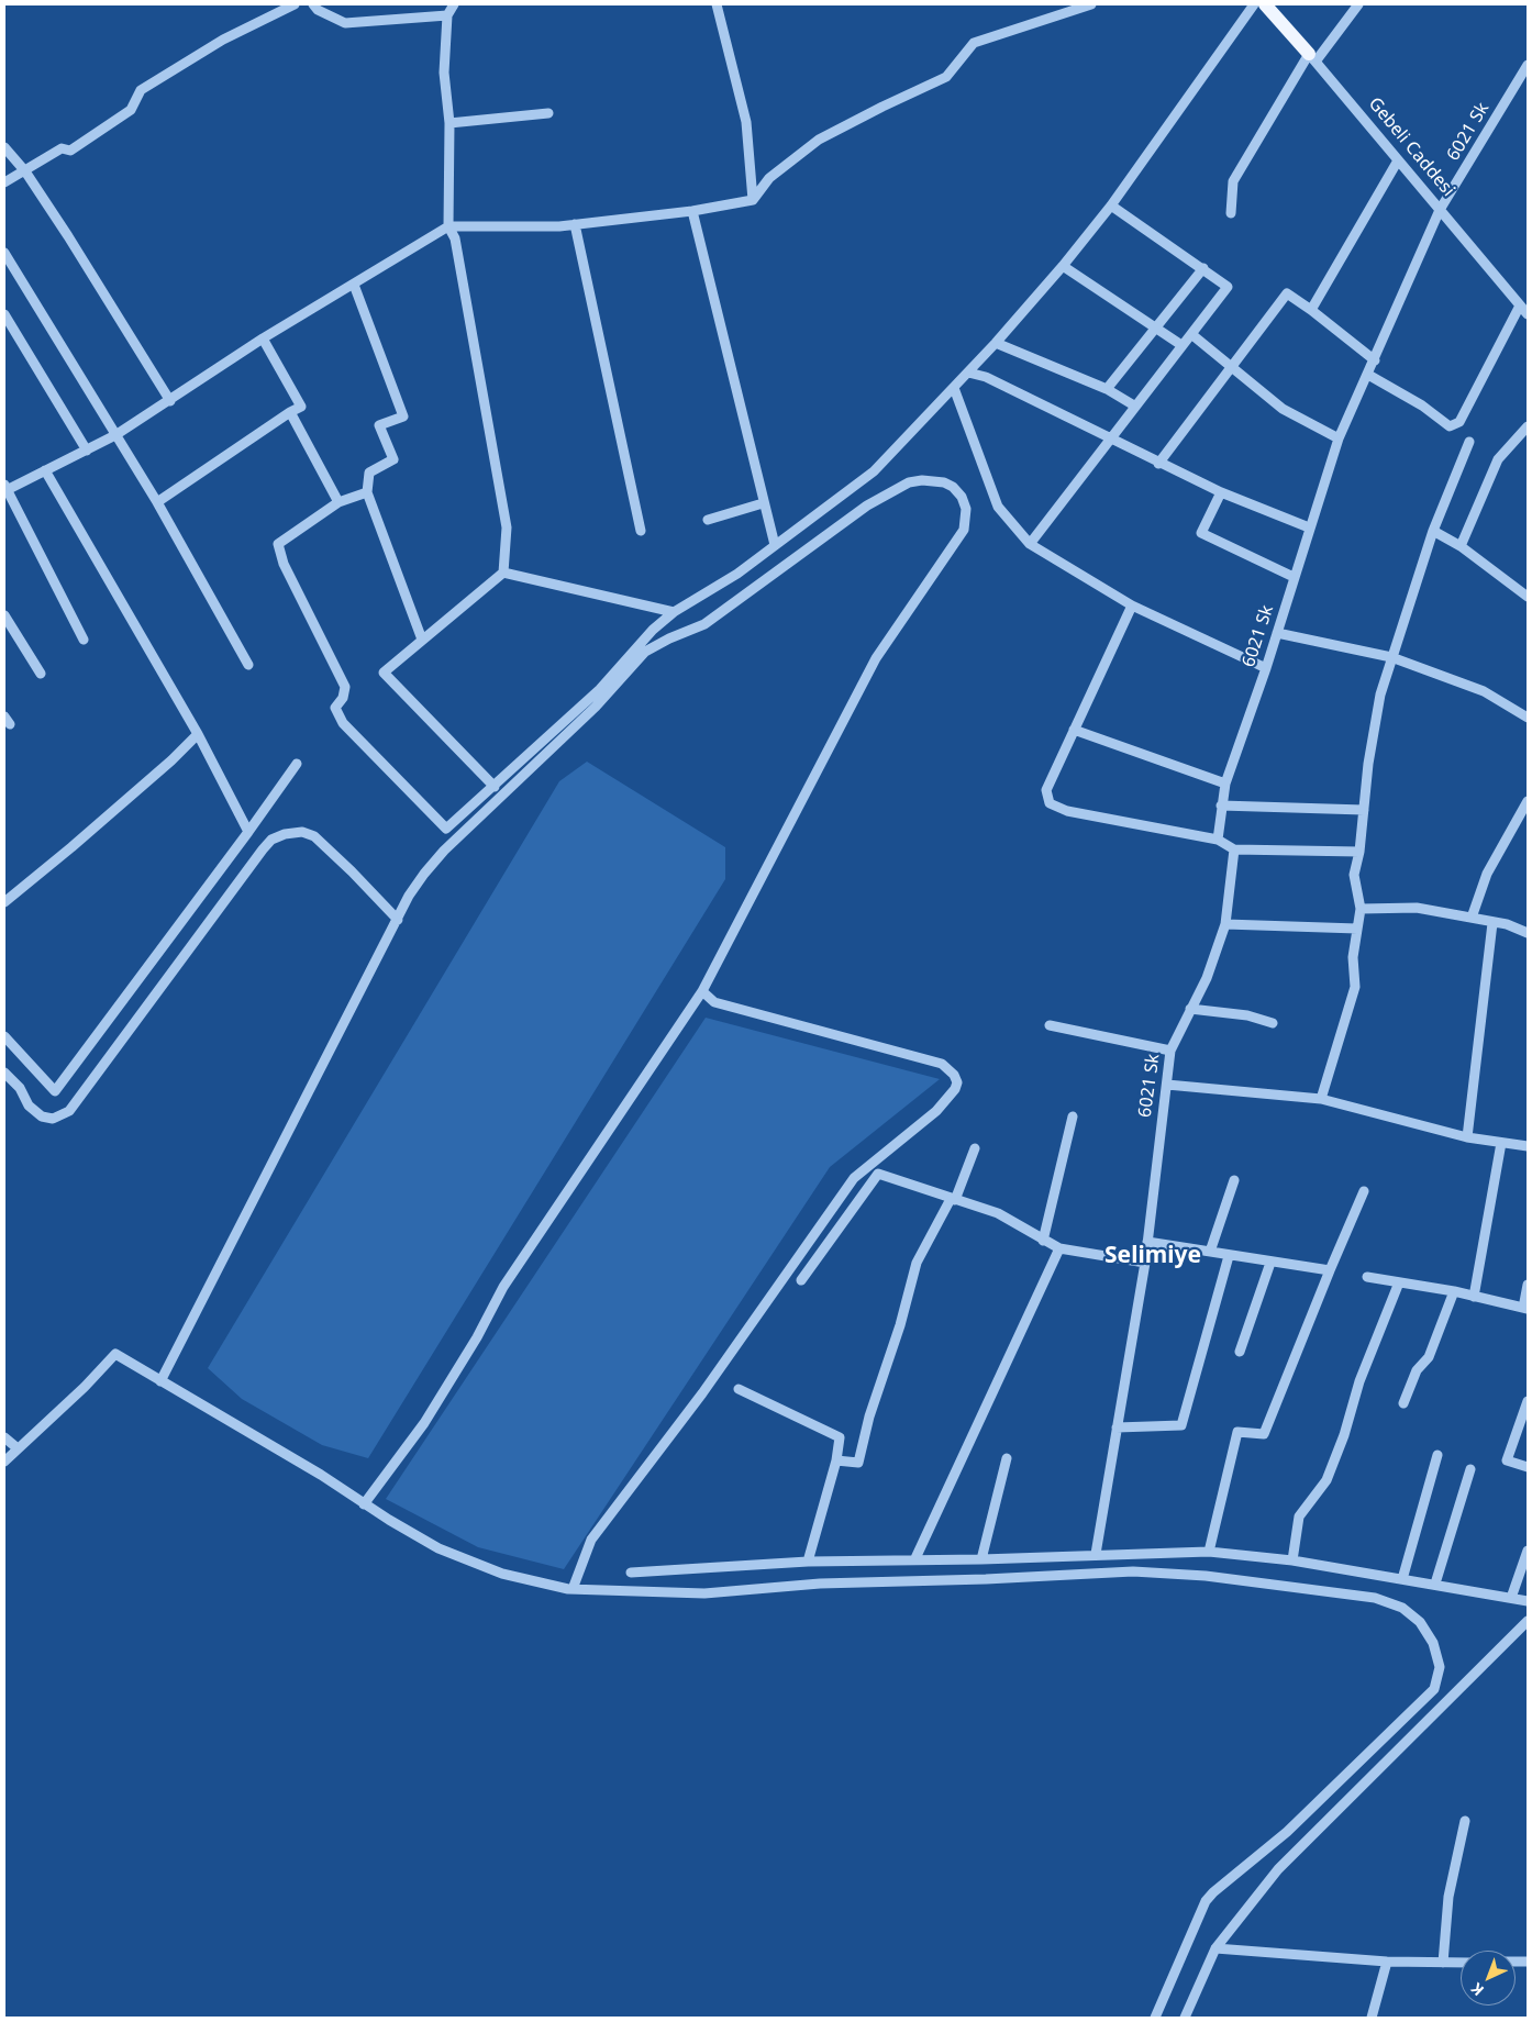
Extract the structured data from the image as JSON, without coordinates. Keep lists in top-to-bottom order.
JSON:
{
  "streets": {
    "main road": ["Gebeli Caddesi"],
    "street": ["6021 Sk"]
  },
  "crossings": [
    ["6021 Sk", "Gebeli Caddesi"]
  ],
  "districts": ["Selimiye"],
  "north": "bottom left"
}
